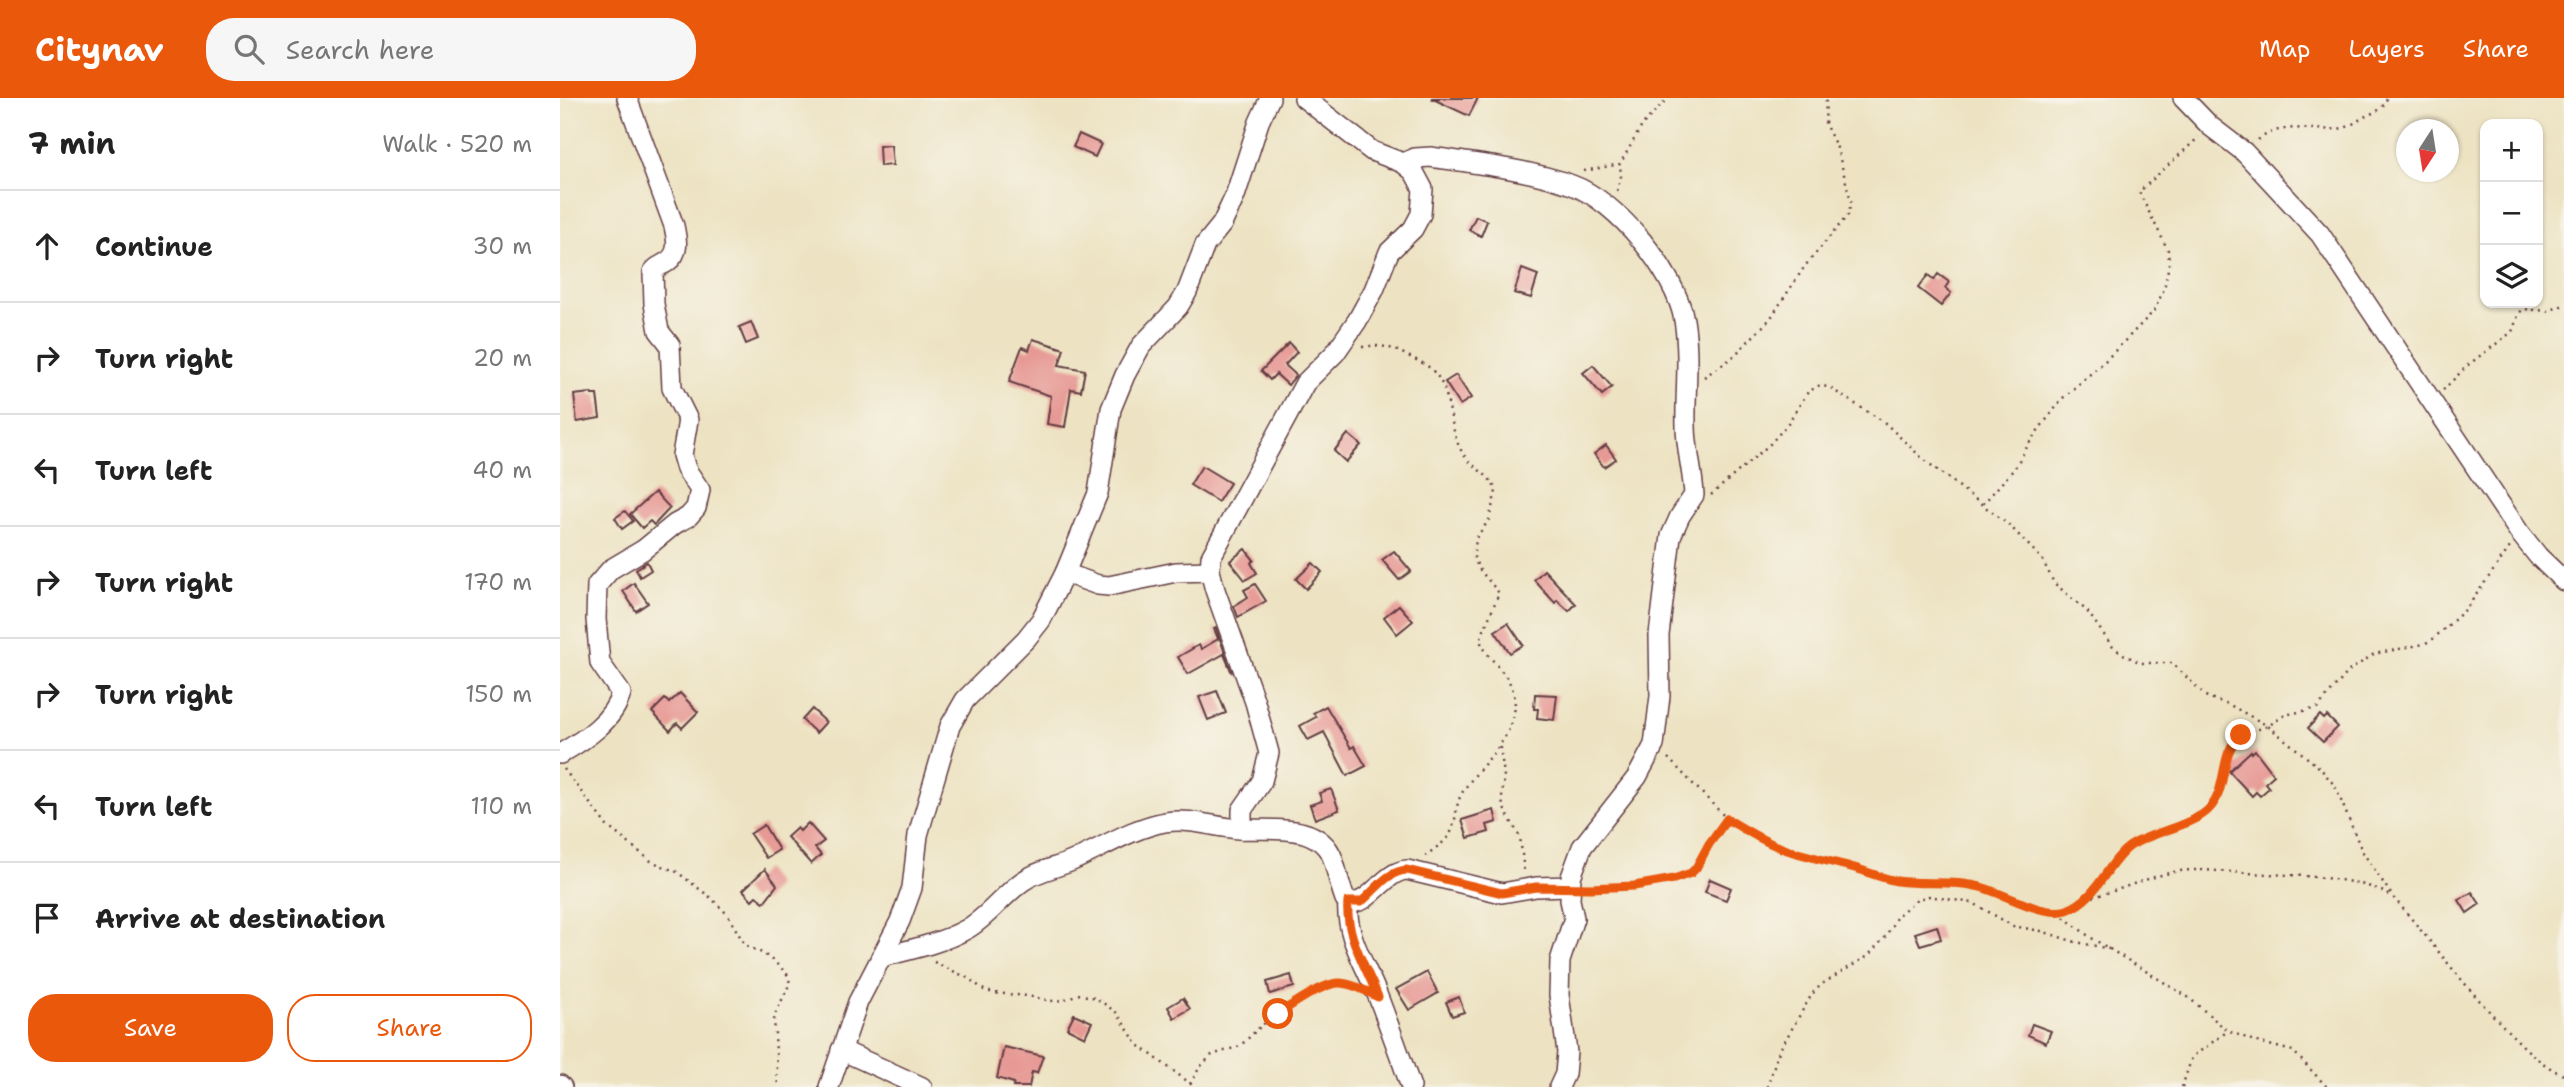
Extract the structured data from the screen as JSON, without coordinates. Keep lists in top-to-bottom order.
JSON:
{
  "north": "bottom",
  "page": {
    "header": "Citynav",
    "search": "Search here",
    "nav": ["Map", "Layers", "Share"],
    "heading": ["7 min", "Walk · 520 m"],
    "map_buttons": ["+", "−"],
    "list": [
      ["Continue", "30 m"],
      ["Turn right", "20 m"],
      ["Turn left", "40 m"],
      ["Turn right", "170 m"],
      ["Turn right", "150 m"],
      ["Turn left", "110 m"],
      "Arrive at destination"
    ],
    "buttons": ["Save", "Share"]
  }
}
